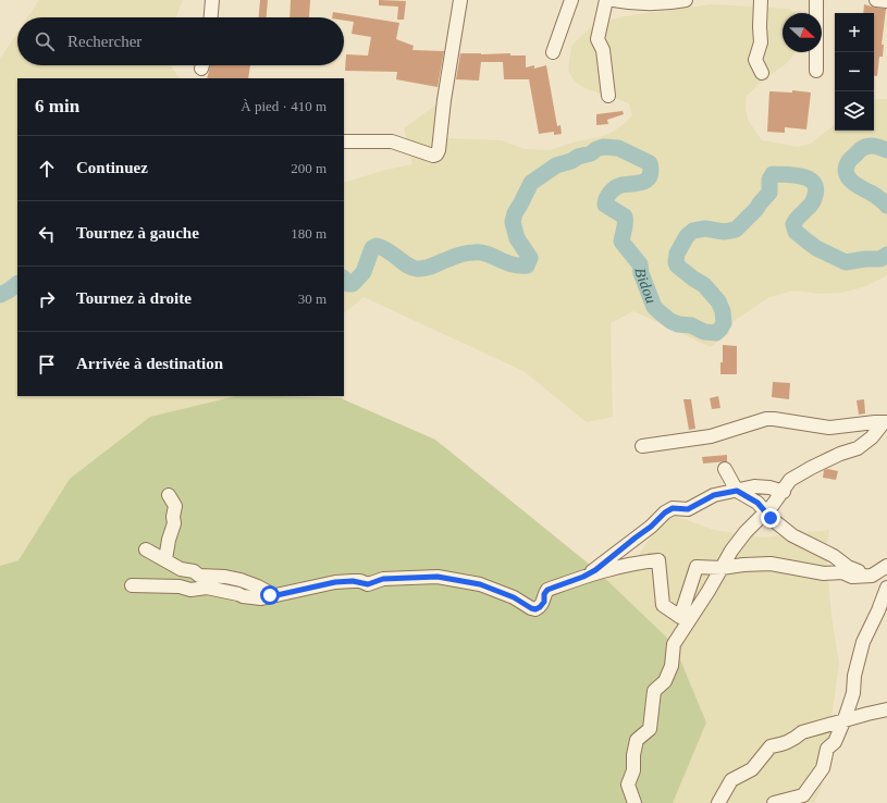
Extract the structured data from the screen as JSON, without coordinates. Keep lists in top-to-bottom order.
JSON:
{
  "water": ["Bidou"],
  "north": "right",
  "page": {
    "map_buttons": ["+", "−"],
    "search": "Rechercher",
    "heading": ["6 min", "À pied · 410 m"],
    "list": [
      ["Continuez", "200 m"],
      ["Tournez à gauche", "180 m"],
      ["Tournez à droite", "30 m"],
      "Arrivée à destination"
    ]
  }
}
